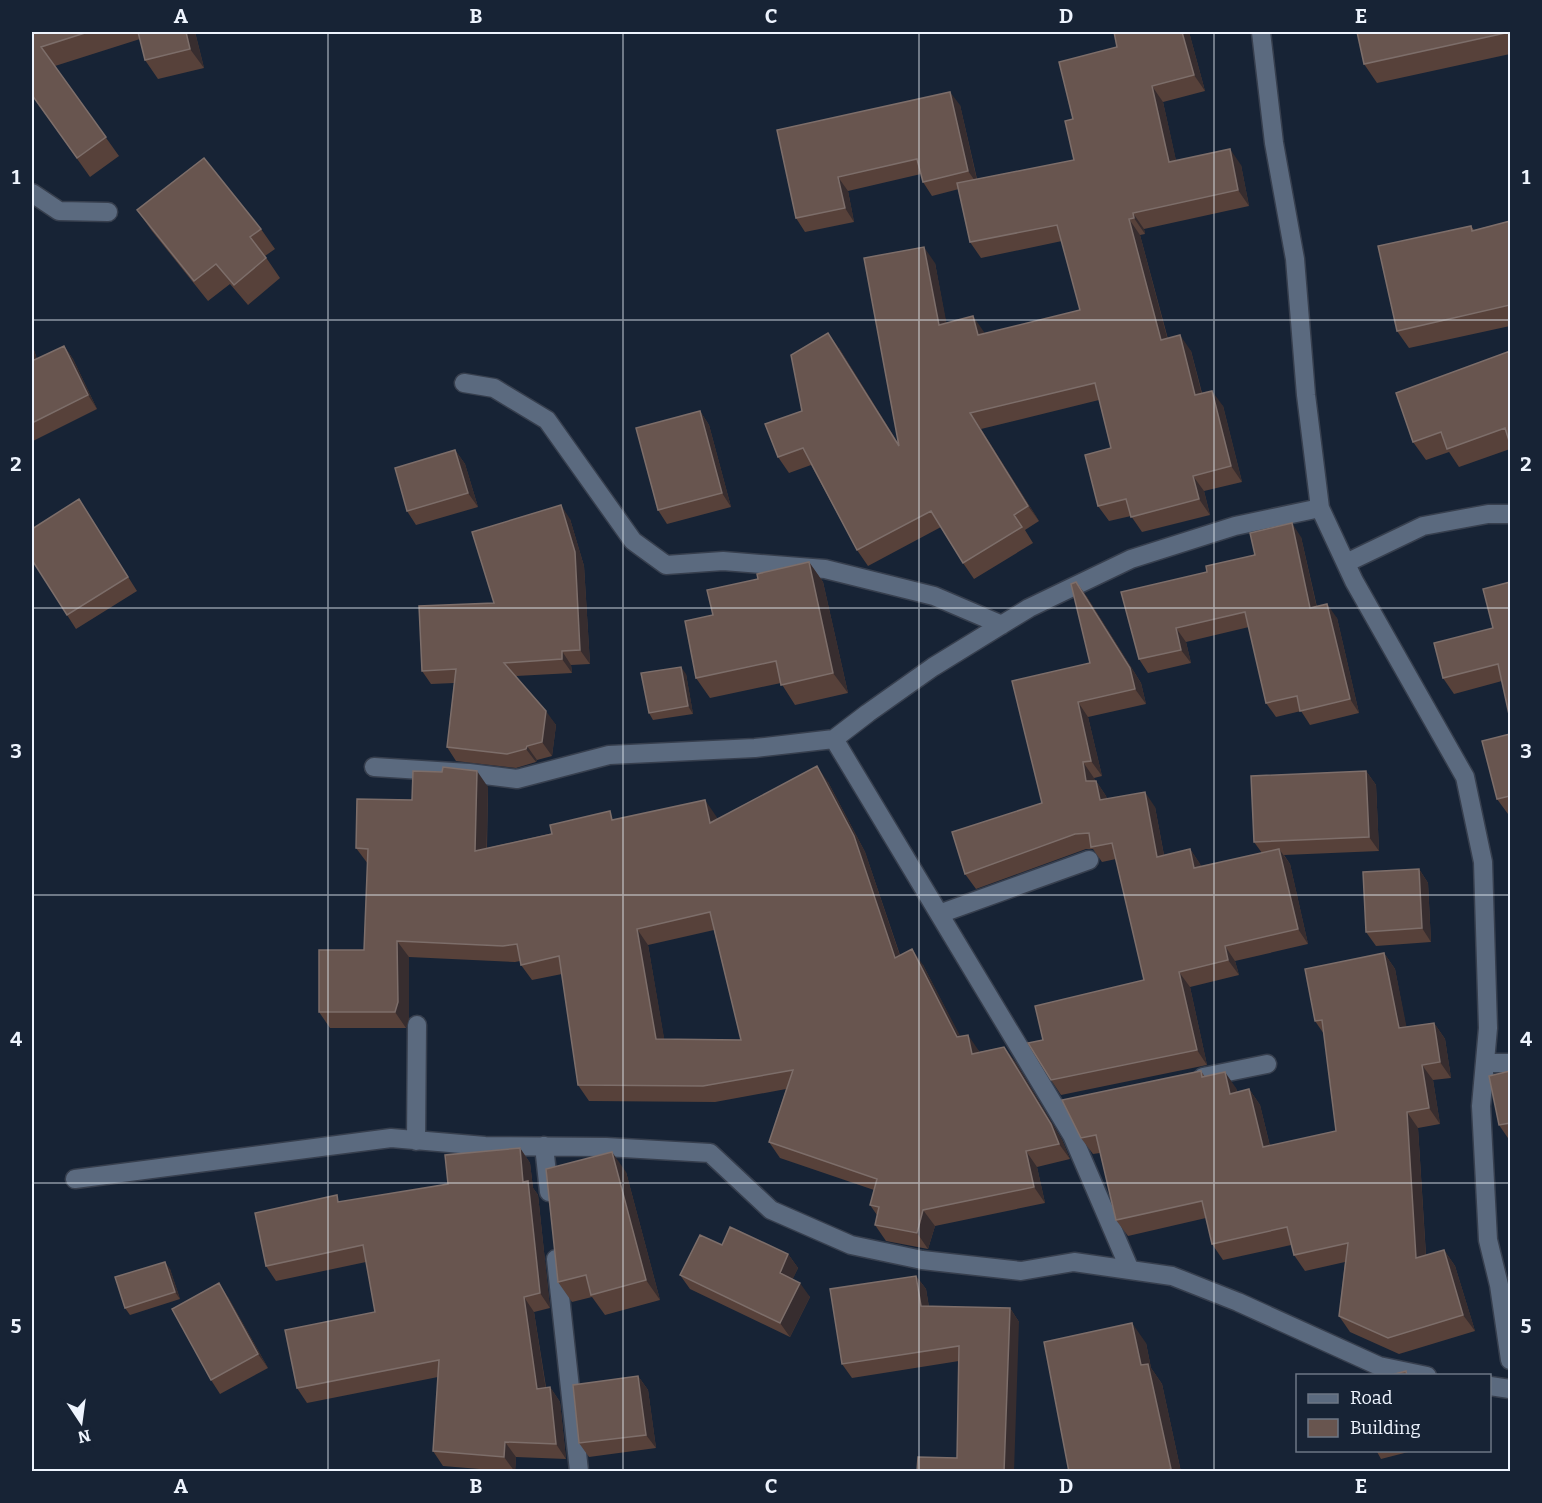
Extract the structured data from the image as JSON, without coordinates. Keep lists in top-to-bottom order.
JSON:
{
  "legend": ["Road", "Building"],
  "north": "bottom",
  "grid": {
    "columns": [
      "A",
      "B",
      "C",
      "D",
      "E"
    ],
    "rows": [
      "1",
      "2",
      "3",
      "4",
      "5"
    ]
  }
}
